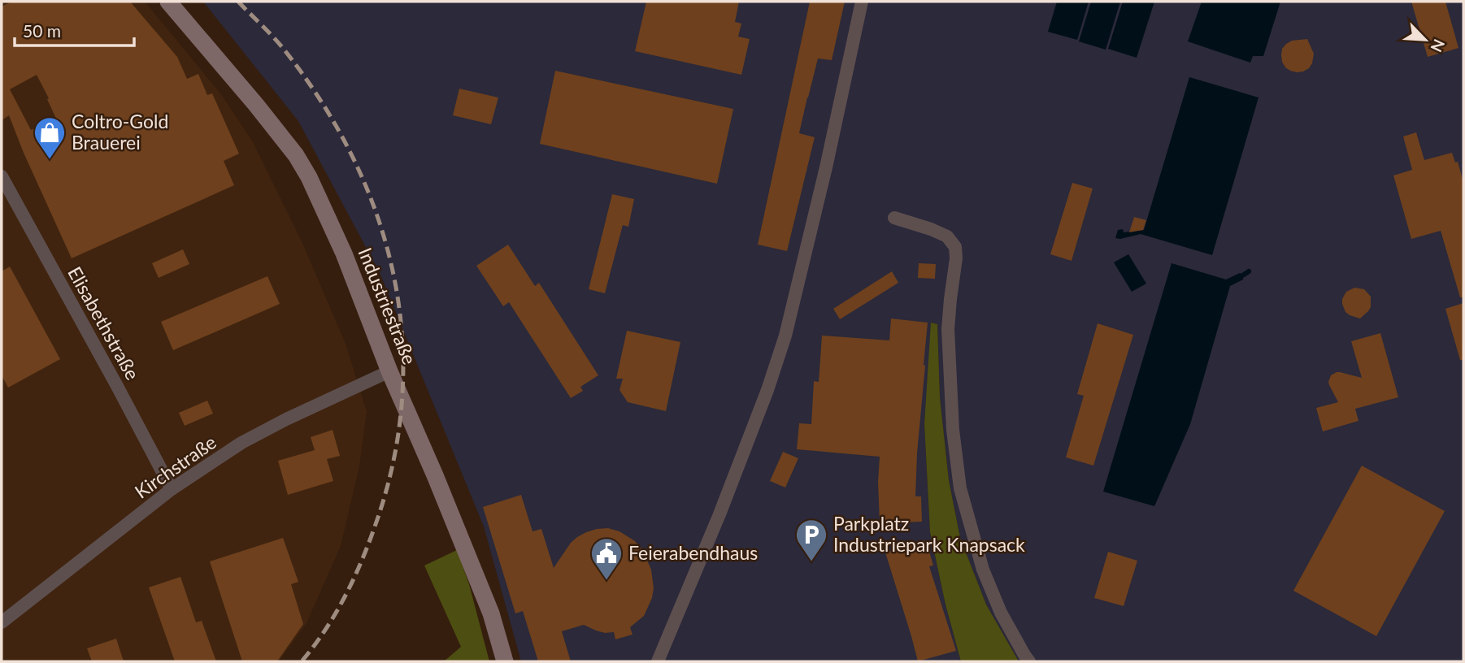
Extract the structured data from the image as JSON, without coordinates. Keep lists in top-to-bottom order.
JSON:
{
  "streets": {
    "main road": ["Industriestraße"],
    "street": ["Elisabethstraße", "Kirchstraße"]
  },
  "crossings": [
    ["Industriestraße", "Kirchstraße"],
    ["Elisabethstraße", "Kirchstraße"]
  ],
  "places": {
    "shop": ["Coltro-Gold Brauerei"],
    "parking": ["Parkplatz Industriepark Knapsack"],
    "public building": ["Feierabendhaus"]
  },
  "scale_bar": "50 m",
  "north": "bottom right"
}
